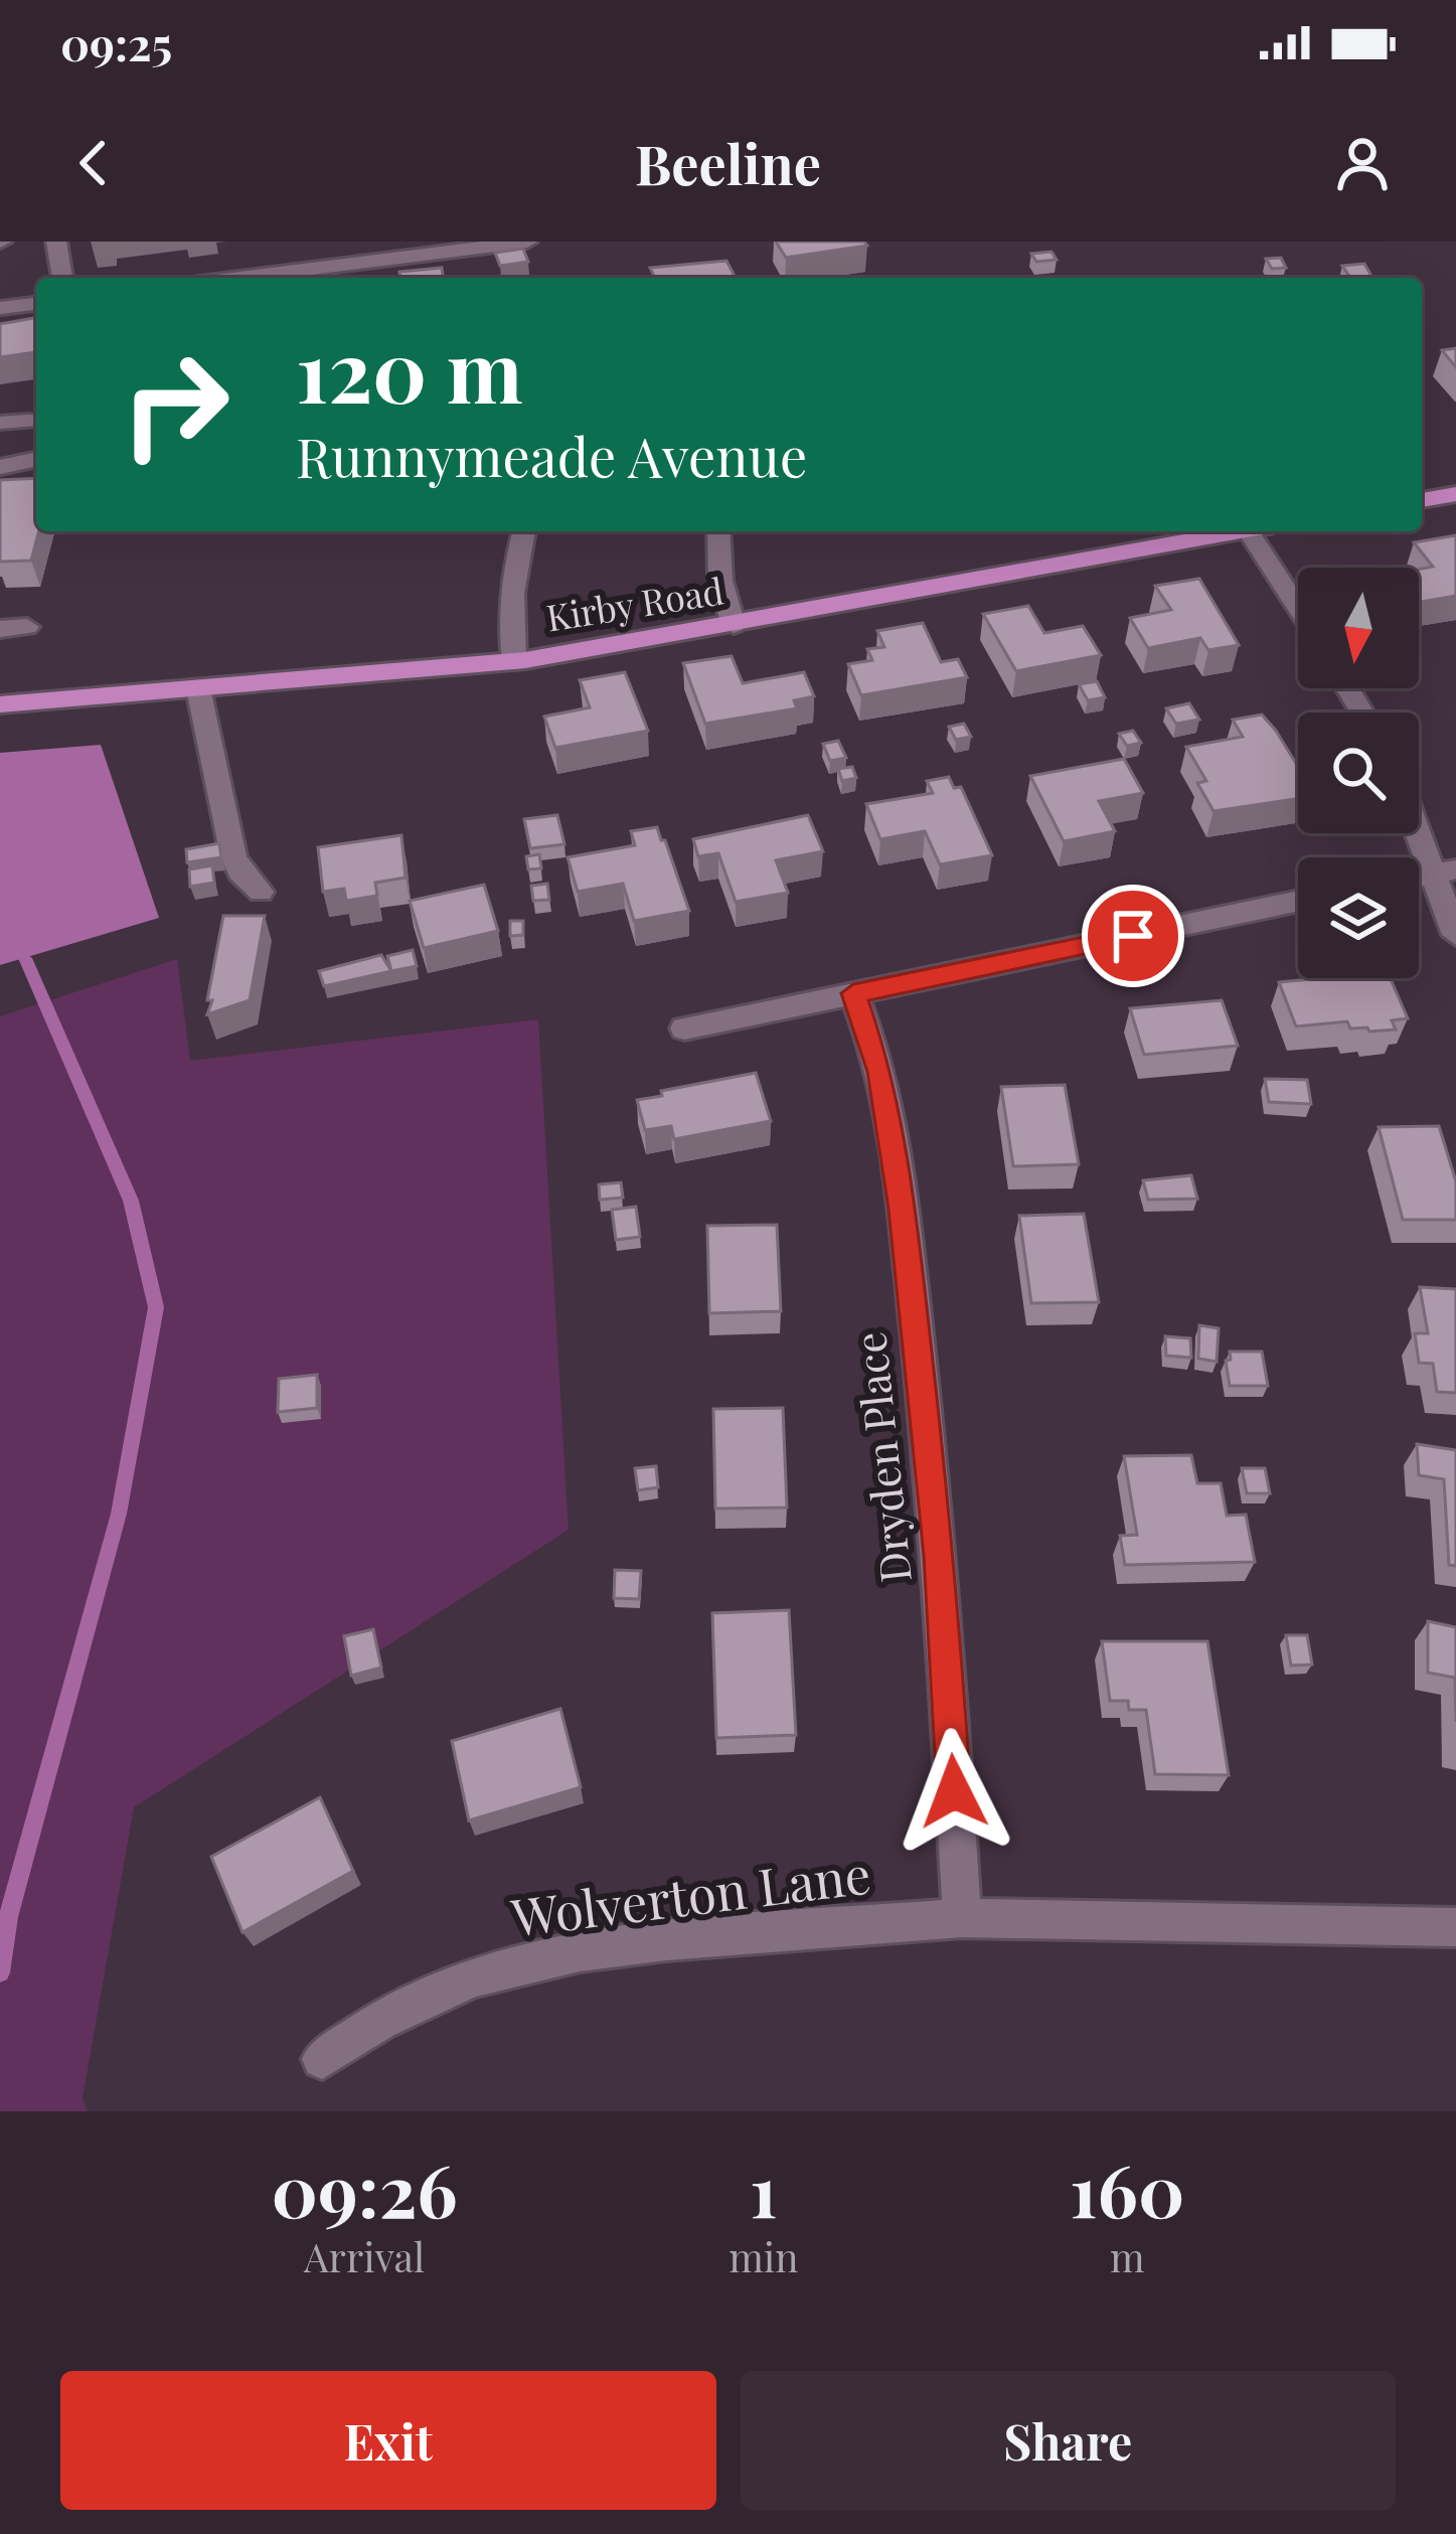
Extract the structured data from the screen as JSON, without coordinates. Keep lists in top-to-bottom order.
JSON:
{
  "streets": {
    "main road": ["Kirby Road"],
    "street": ["Dryden Place", "Wolverton Lane"]
  },
  "crossings": [
    ["Dryden Place", "Wolverton Lane"]
  ],
  "north": "bottom",
  "page": {
    "status": "09:25",
    "header": "Beeline",
    "turn": ["120 m", "Runnymeade Avenue"],
    "eta": [
      "09:26",
      "Arrival",
      "1",
      "min",
      "160",
      "m"
    ],
    "buttons": ["Exit", "Share"]
  }
}
